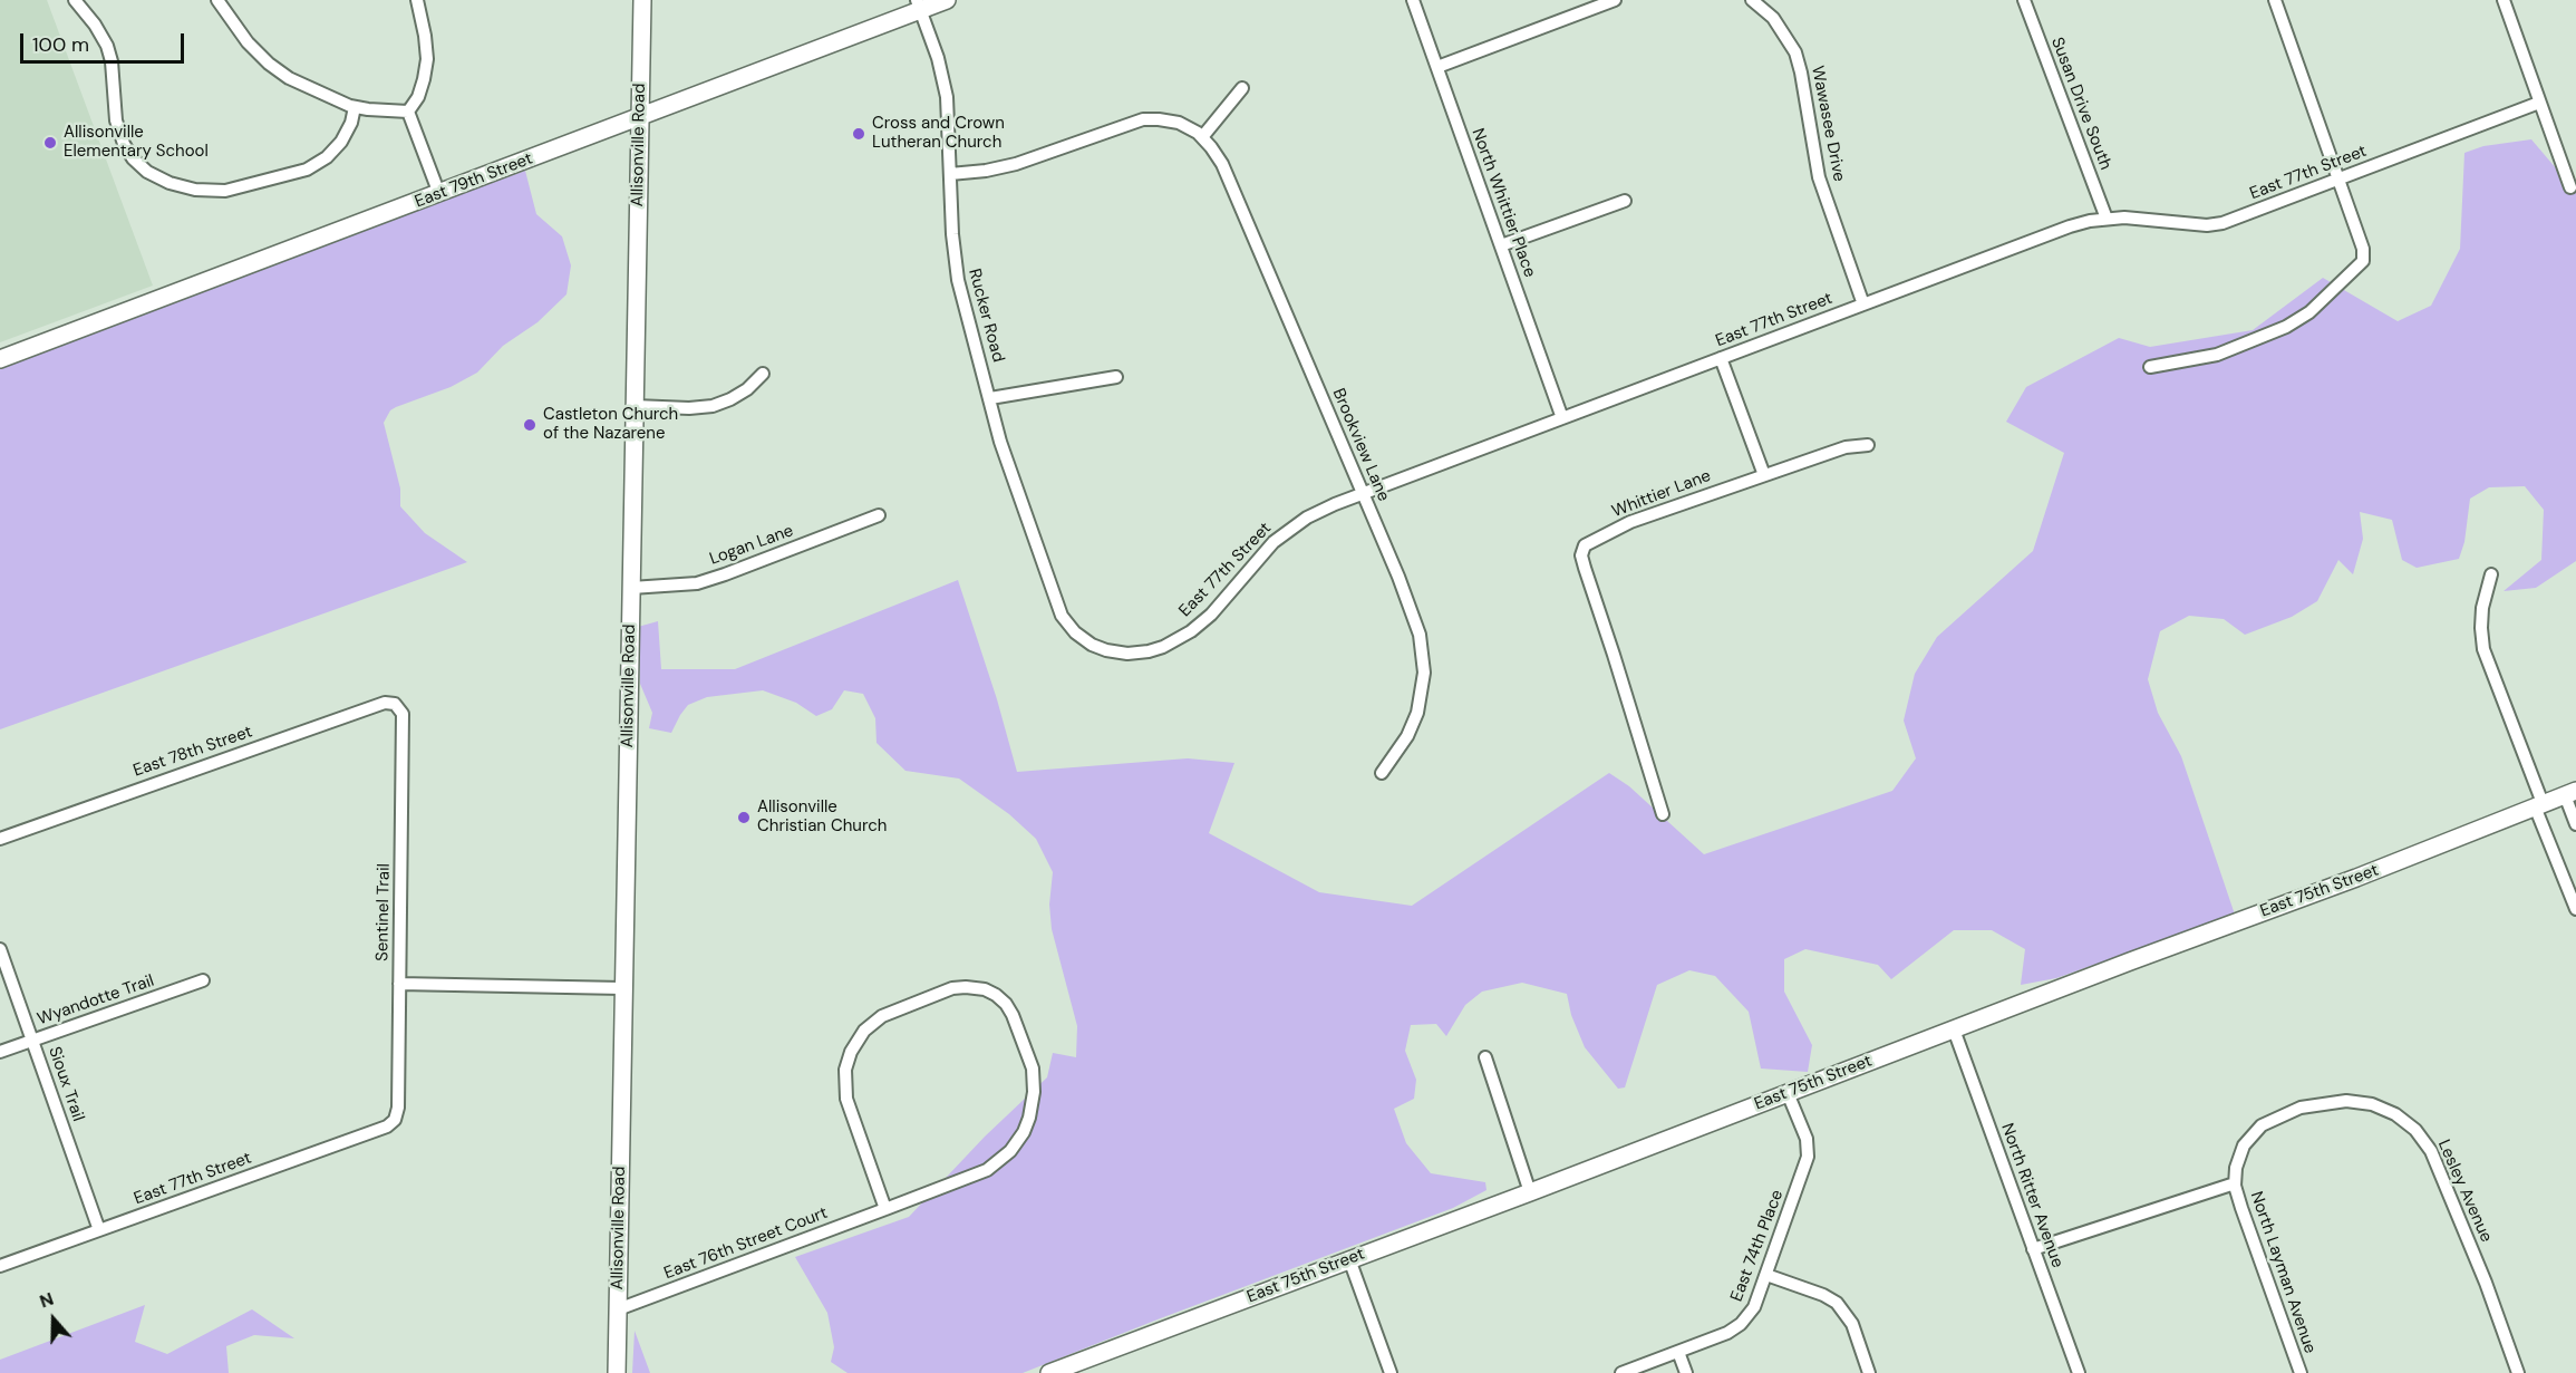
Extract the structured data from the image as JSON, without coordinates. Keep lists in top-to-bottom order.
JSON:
{
  "streets": {
    "street": [
      "Susan Drive South",
      "Wawasee Drive",
      "Allisonville Road",
      "East 77th Street",
      "East 79th Street",
      "North Whittier Place",
      "Rucker Road",
      "Brookview Lane",
      "Whittier Lane",
      "Logan Lane",
      "East 78th Street",
      "East 75th Street",
      "Sentinel Trail",
      "Wyandotte Trail",
      "Sioux Trail",
      "Lesley Avenue",
      "North Ritter Avenue",
      "East 76th Street Court",
      "East 74th Place",
      "North Layman Avenue"
    ]
  },
  "crossings": [
    ["Susan Drive South", "East 77th Street"],
    ["Wawasee Drive", "East 77th Street"],
    ["Allisonville Road", "East 79th Street"],
    ["Allisonville Road", "Logan Lane"],
    ["Allisonville Road", "East 76th Street Court"],
    ["East 77th Street", "North Whittier Place"],
    ["East 77th Street", "Rucker Road"],
    ["East 77th Street", "Brookview Lane"],
    ["East 77th Street", "Sentinel Trail"],
    ["East 77th Street", "Sioux Trail"],
    ["East 79th Street", "Rucker Road"],
    ["East 78th Street", "Sentinel Trail"],
    ["East 75th Street", "North Ritter Avenue"],
    ["East 75th Street", "East 74th Place"],
    ["Wyandotte Trail", "Sioux Trail"],
    ["Lesley Avenue", "North Layman Avenue"]
  ],
  "places": [
    "Cross and Crown Lutheran Church",
    "Allisonville Elementary School",
    "Castleton Church of the Nazarene",
    "Allisonville Christian Church"
  ],
  "scale_bar": "100 m",
  "north": "top"
}
